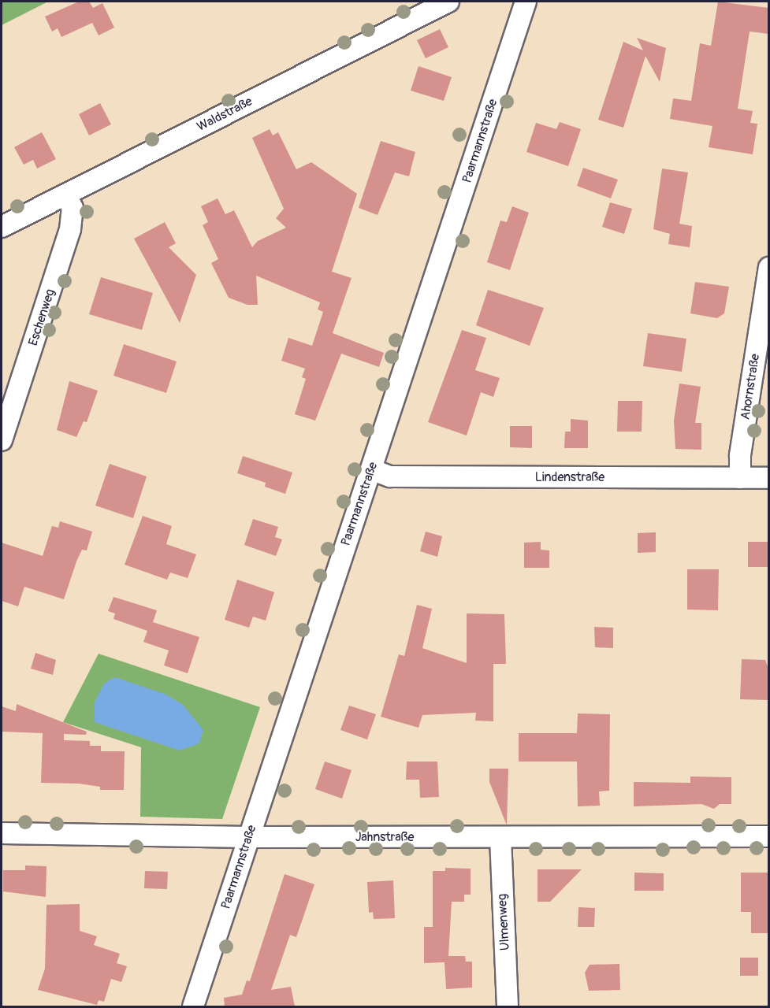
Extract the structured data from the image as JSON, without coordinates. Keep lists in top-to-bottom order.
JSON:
{
  "streets": {
    "street": [
      "Waldstraße",
      "Paarmannstraße",
      "Eschenweg",
      "Ahornstraße",
      "Lindenstraße",
      "Jahnstraße",
      "Ulmenweg"
    ]
  },
  "crossings": [
    ["Waldstraße", "Eschenweg"],
    ["Paarmannstraße", "Lindenstraße"],
    ["Paarmannstraße", "Jahnstraße"],
    ["Ahornstraße", "Lindenstraße"],
    ["Jahnstraße", "Ulmenweg"]
  ]
}
